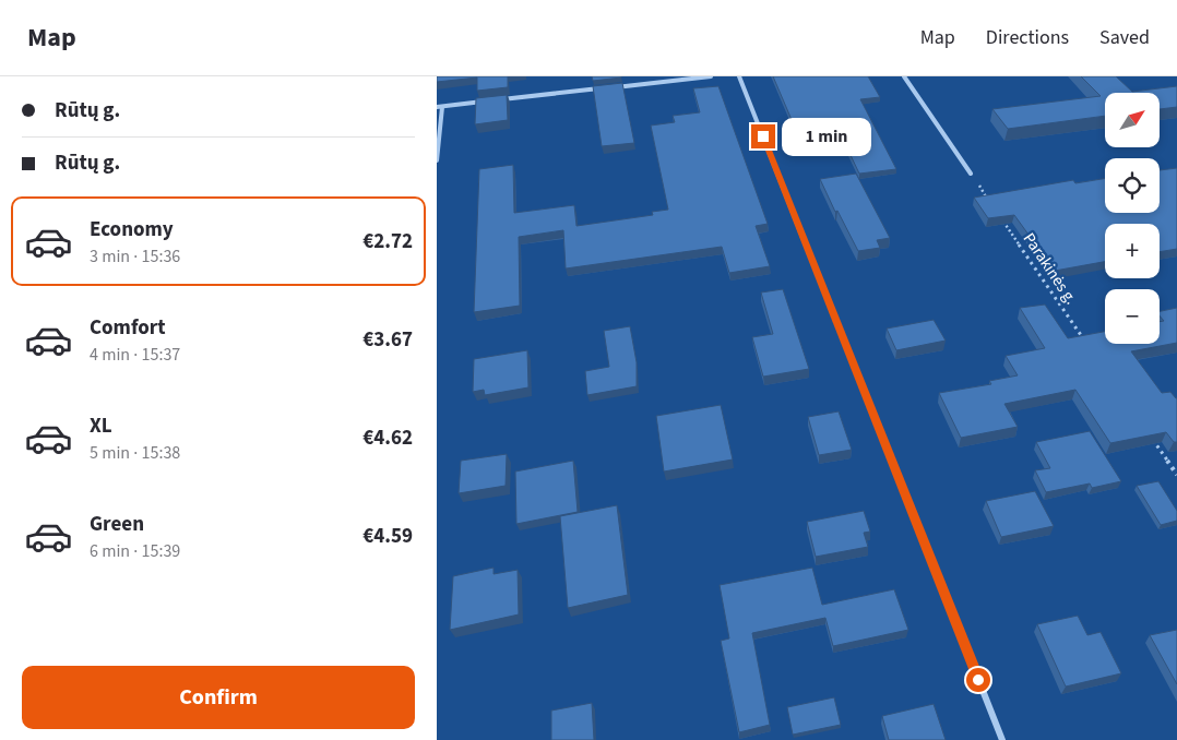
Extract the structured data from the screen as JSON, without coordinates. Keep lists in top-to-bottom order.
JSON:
{
  "streets": {
    "path": ["Parakinės g."]
  },
  "north": "top right",
  "page": {
    "header": "Map",
    "nav": ["Map", "Directions", "Saved"],
    "banner": ["Rūtų g.", "Rūtų g."],
    "map_buttons": ["+", "−"],
    "bubble": "1 min",
    "list": [
      {
        "name": "Economy",
        "note": "3 min · 15:36",
        "value": "€2.72"
      },
      {
        "name": "Comfort",
        "note": "4 min · 15:37",
        "value": "€3.67"
      },
      {
        "name": "XL",
        "note": "5 min · 15:38",
        "value": "€4.62"
      },
      {
        "name": "Green",
        "note": "6 min · 15:39",
        "value": "€4.59"
      }
    ],
    "buttons": "Confirm"
  }
}
